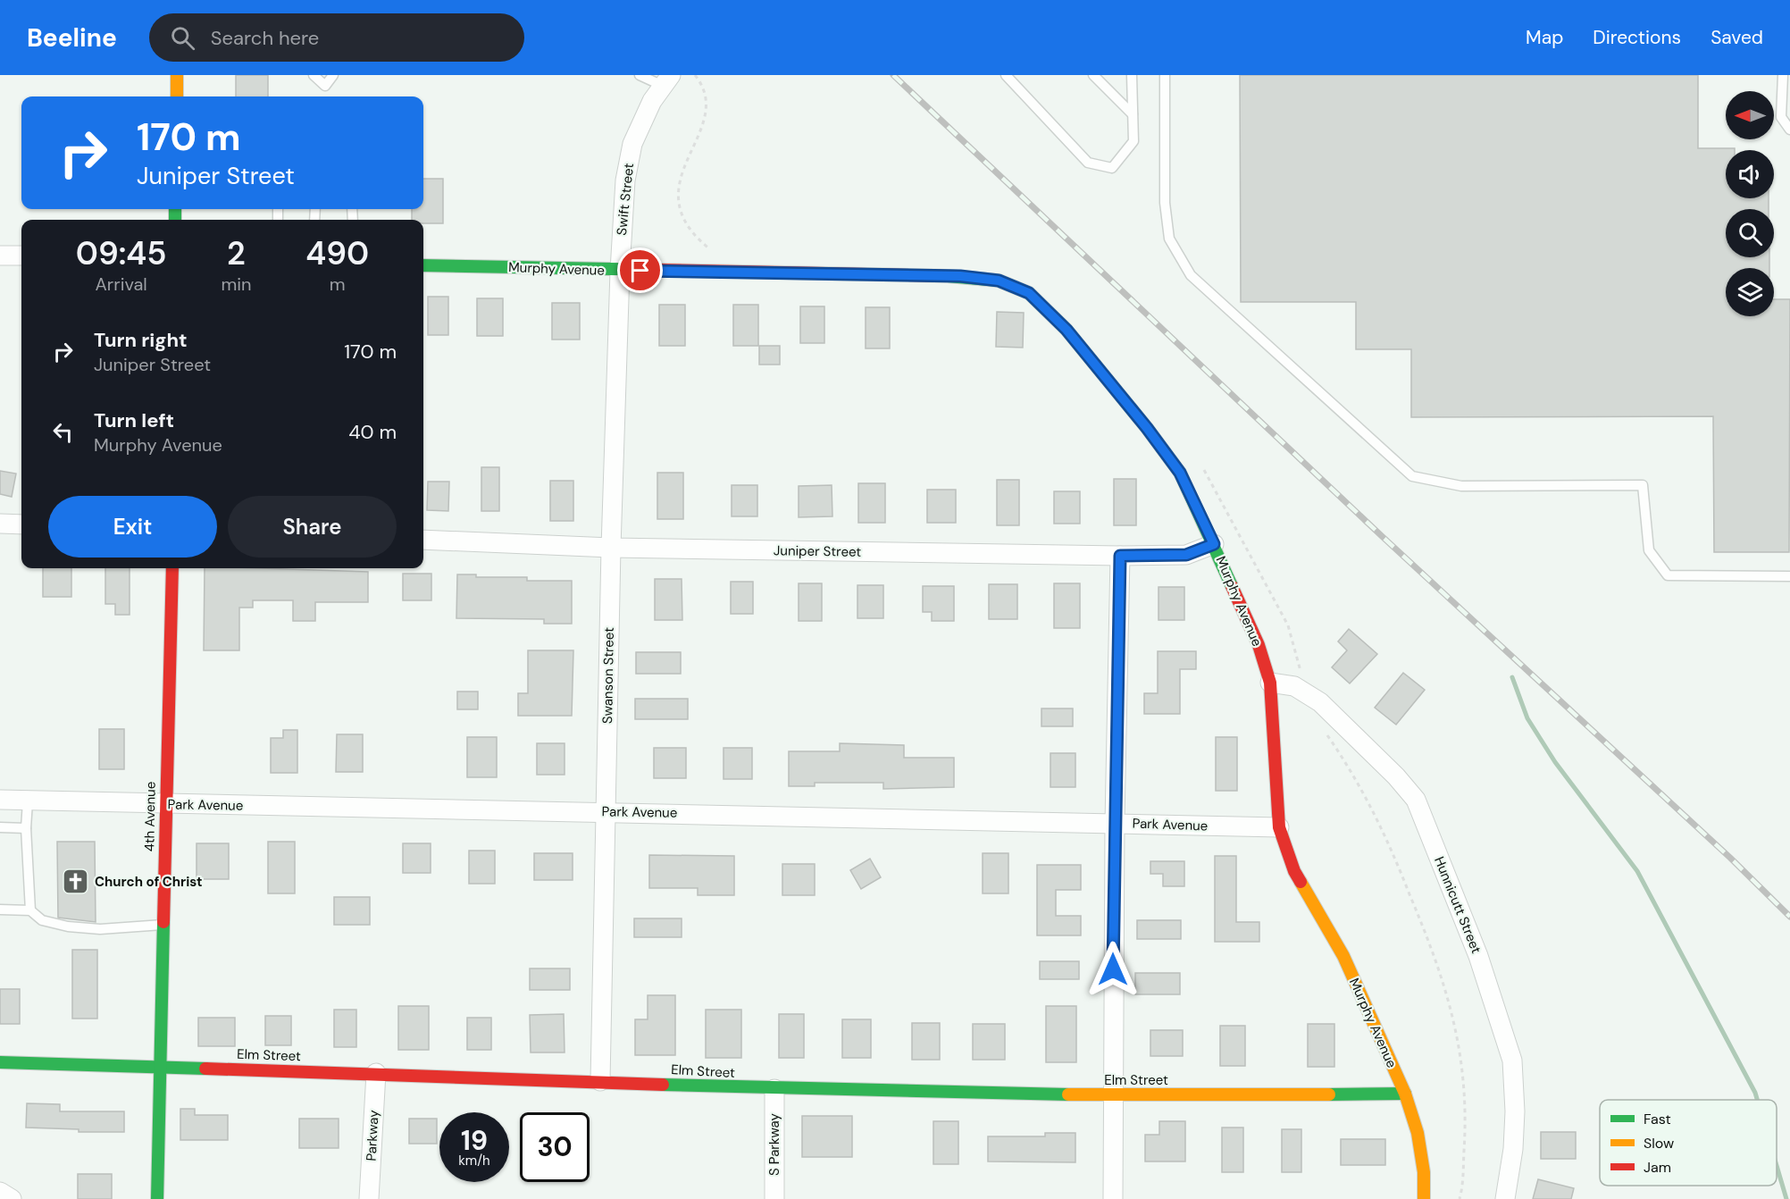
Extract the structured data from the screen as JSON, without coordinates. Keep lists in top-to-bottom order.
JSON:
{
  "streets": {
    "street": [
      "Swift Street",
      "Murphy Avenue",
      "Juniper Street",
      "Swanson Street",
      "Park Avenue",
      "4th Avenue",
      "Hunnicutt Street",
      "Elm Street",
      "Parkway",
      "S Parkway"
    ]
  },
  "crossings": [
    ["Swift Street", "Murphy Avenue"],
    ["Swift Street", "Swanson Street"],
    ["Murphy Avenue", "Juniper Street"],
    ["Murphy Avenue", "Swanson Street"],
    ["Murphy Avenue", "Park Avenue"],
    ["Murphy Avenue", "Hunnicutt Street"],
    ["Murphy Avenue", "Elm Street"],
    ["Juniper Street", "Swanson Street"],
    ["Swanson Street", "Park Avenue"],
    ["Swanson Street", "Elm Street"],
    ["Park Avenue", "4th Avenue"],
    ["4th Avenue", "Elm Street"],
    ["Elm Street", "Parkway"],
    ["Elm Street", "S Parkway"]
  ],
  "places": {
    "church": ["Church of Christ"]
  },
  "legend": ["Fast", "Slow", "Jam"],
  "north": "left",
  "page": {
    "header": "Beeline",
    "search": "Search here",
    "nav": ["Map", "Directions", "Saved"],
    "turn": ["170 m", "Juniper Street"],
    "eta": [
      "09:45",
      "Arrival",
      "2",
      "min",
      "490",
      "m"
    ],
    "list": [
      {
        "name": "Turn right",
        "note": "Juniper Street",
        "value": "170 m"
      },
      {
        "name": "Turn left",
        "note": "Murphy Avenue",
        "value": "40 m"
      }
    ],
    "buttons": ["Exit", "Share"],
    "speed": "19 km/h",
    "limit": "30"
  }
}
